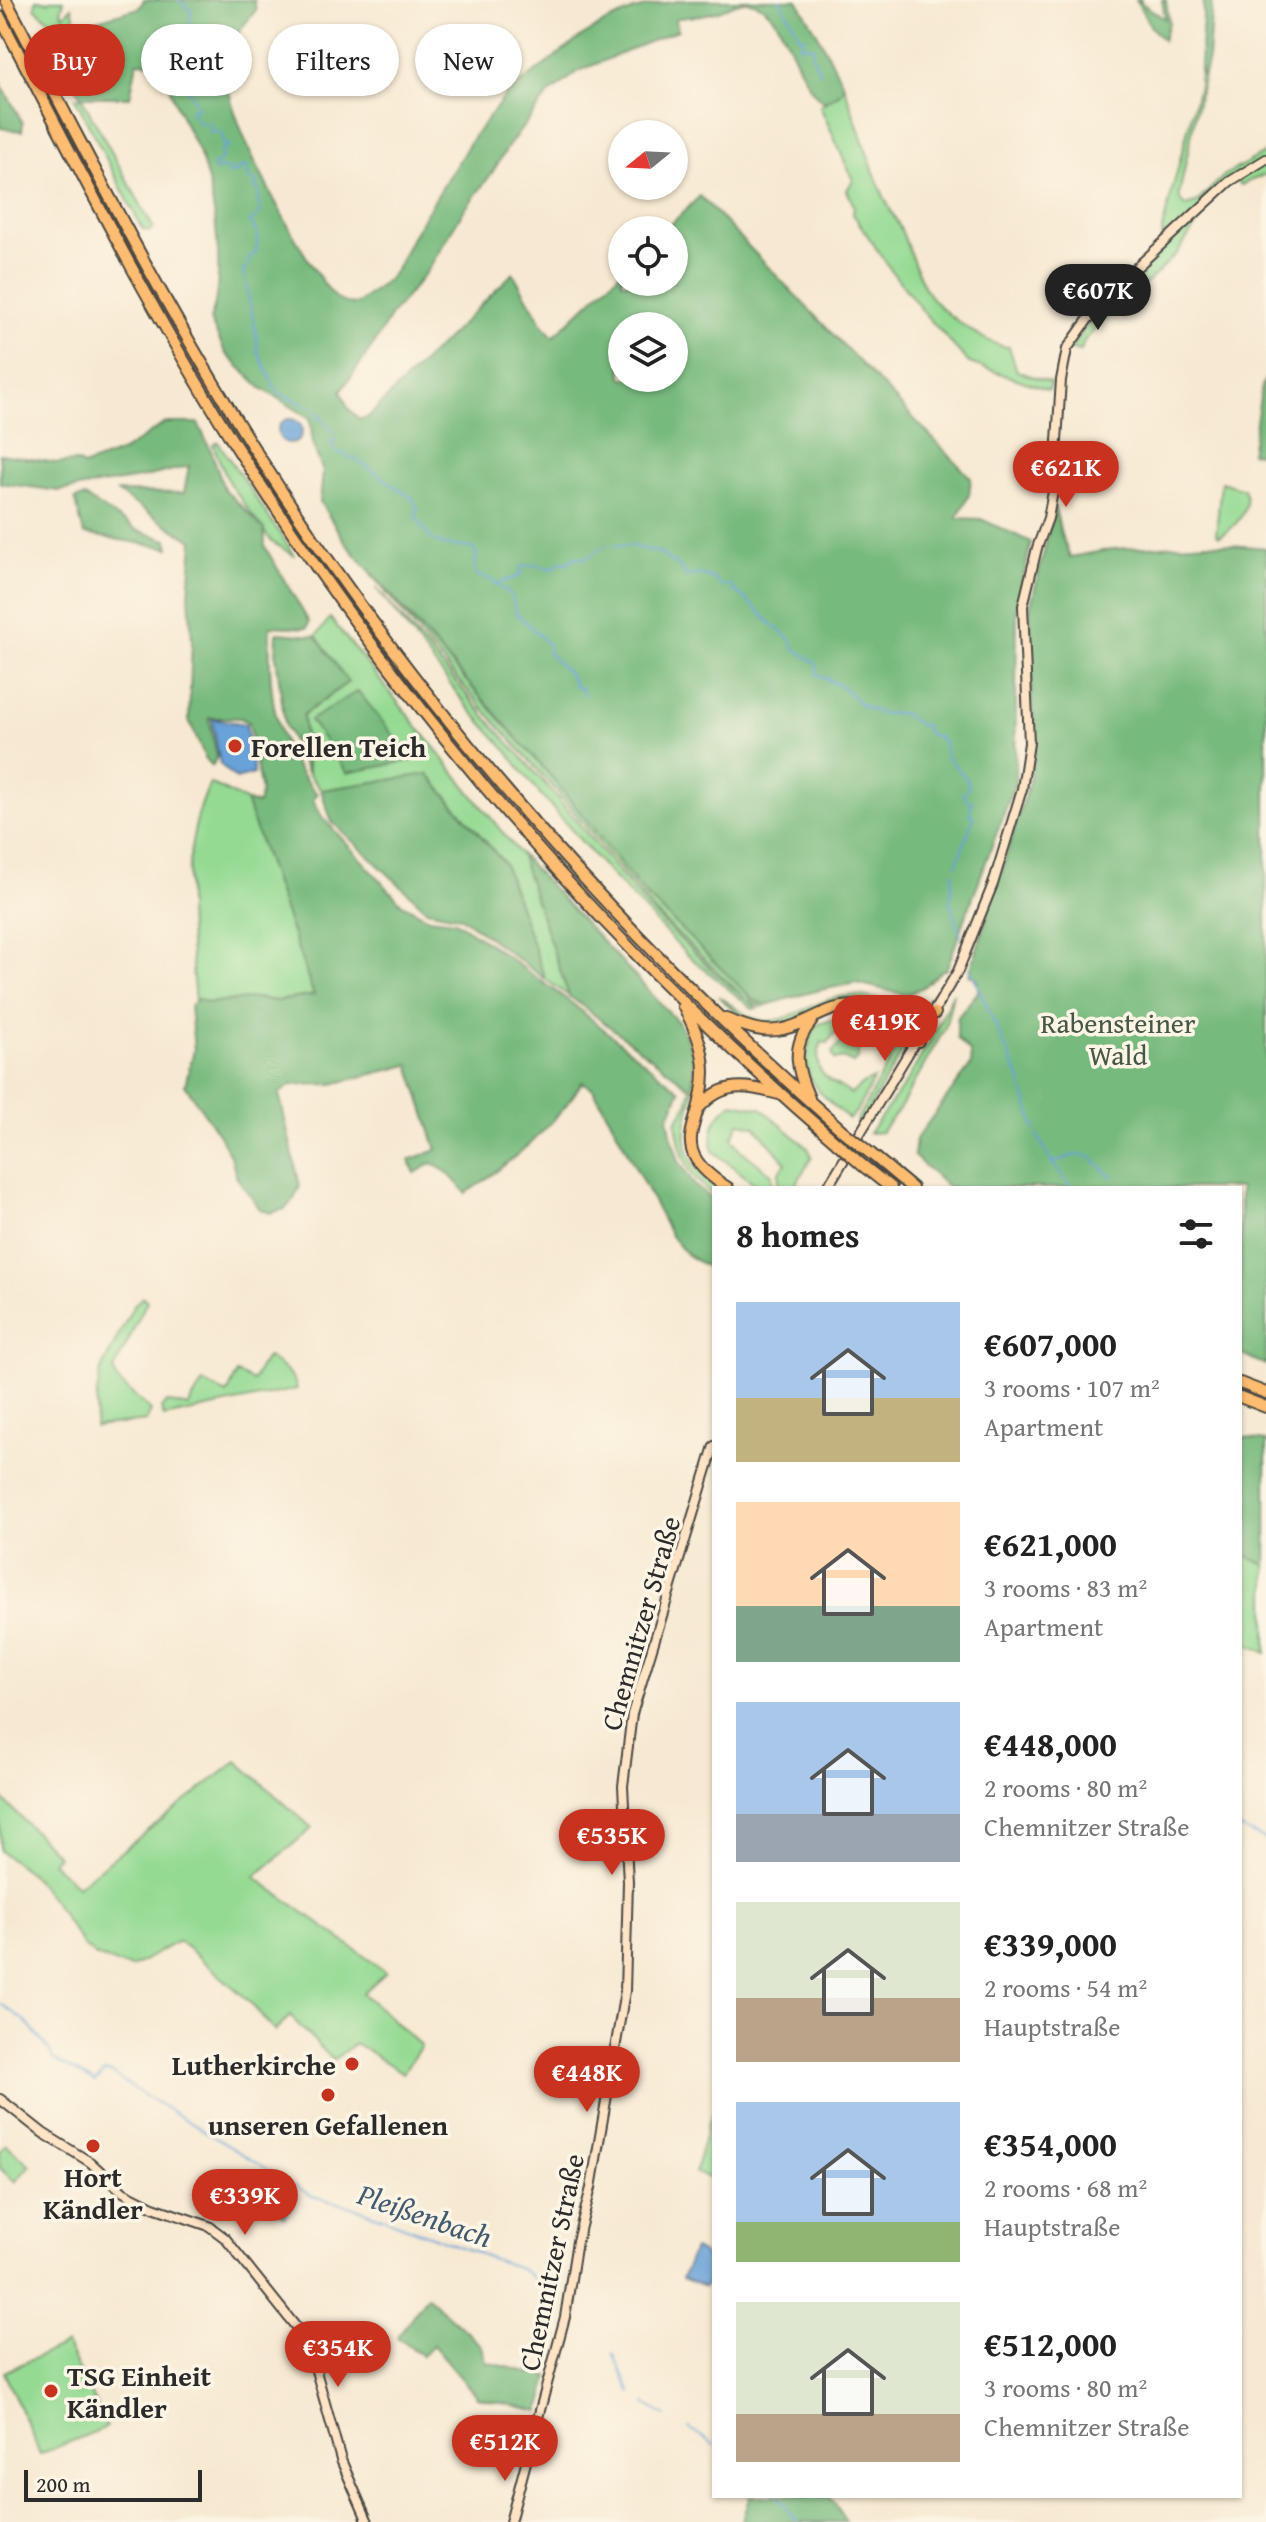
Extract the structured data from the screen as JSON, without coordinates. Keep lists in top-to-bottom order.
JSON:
{
  "streets": {
    "main road": ["Chemnitzer Straße"]
  },
  "water": ["Pleißenbach"],
  "parks": ["Rabensteiner Wald"],
  "places": [
    "Forellen Teich",
    "Lutherkirche",
    "unseren Gefallenen",
    "Hort Kändler",
    "TSG Einheit Kändler"
  ],
  "scale_bar": "200 m",
  "north": "left",
  "page": {
    "chip": [
      "Buy",
      "Rent",
      "Filters",
      "New"
    ],
    "price": [
      "€607K",
      "€621K",
      "€419K",
      "€535K",
      "€448K",
      "€339K",
      "€354K",
      "€512K"
    ],
    "heading": "8 homes",
    "list": [
      {
        "name": "€607,000",
        "note": "3 rooms · 107 m² · Apartment"
      },
      {
        "name": "€621,000",
        "note": "3 rooms · 83 m² · Apartment"
      },
      {
        "name": "€448,000",
        "note": "2 rooms · 80 m² · Chemnitzer Straße"
      },
      {
        "name": "€339,000",
        "note": "2 rooms · 54 m² · Hauptstraße"
      },
      {
        "name": "€354,000",
        "note": "2 rooms · 68 m² · Hauptstraße"
      },
      {
        "name": "€512,000",
        "note": "3 rooms · 80 m² · Chemnitzer Straße"
      }
    ],
    "scale": "200 m"
  }
}
